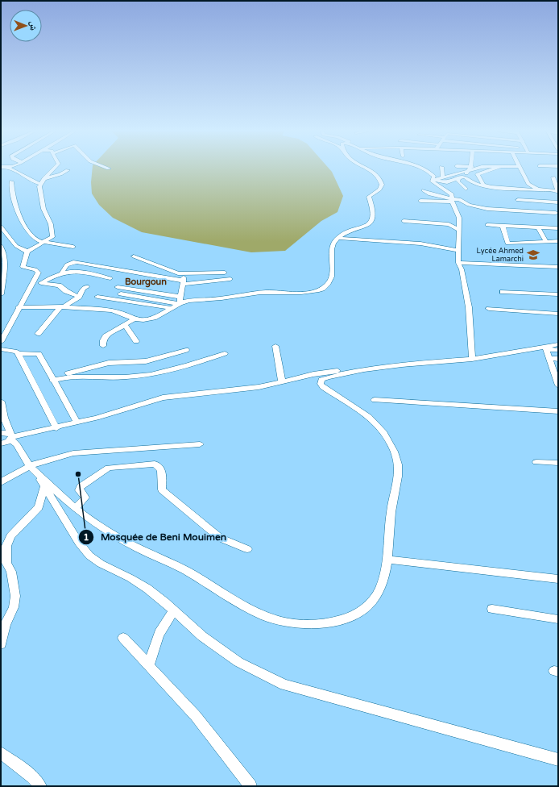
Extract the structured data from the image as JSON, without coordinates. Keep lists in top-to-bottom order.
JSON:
{
  "districts": ["Bourgoun"],
  "places": {
    "school or university": ["Lycée Ahmed Lamarchi"],
    "other": ["Mosquée de Beni Mouimen"]
  },
  "north": "right"
}
